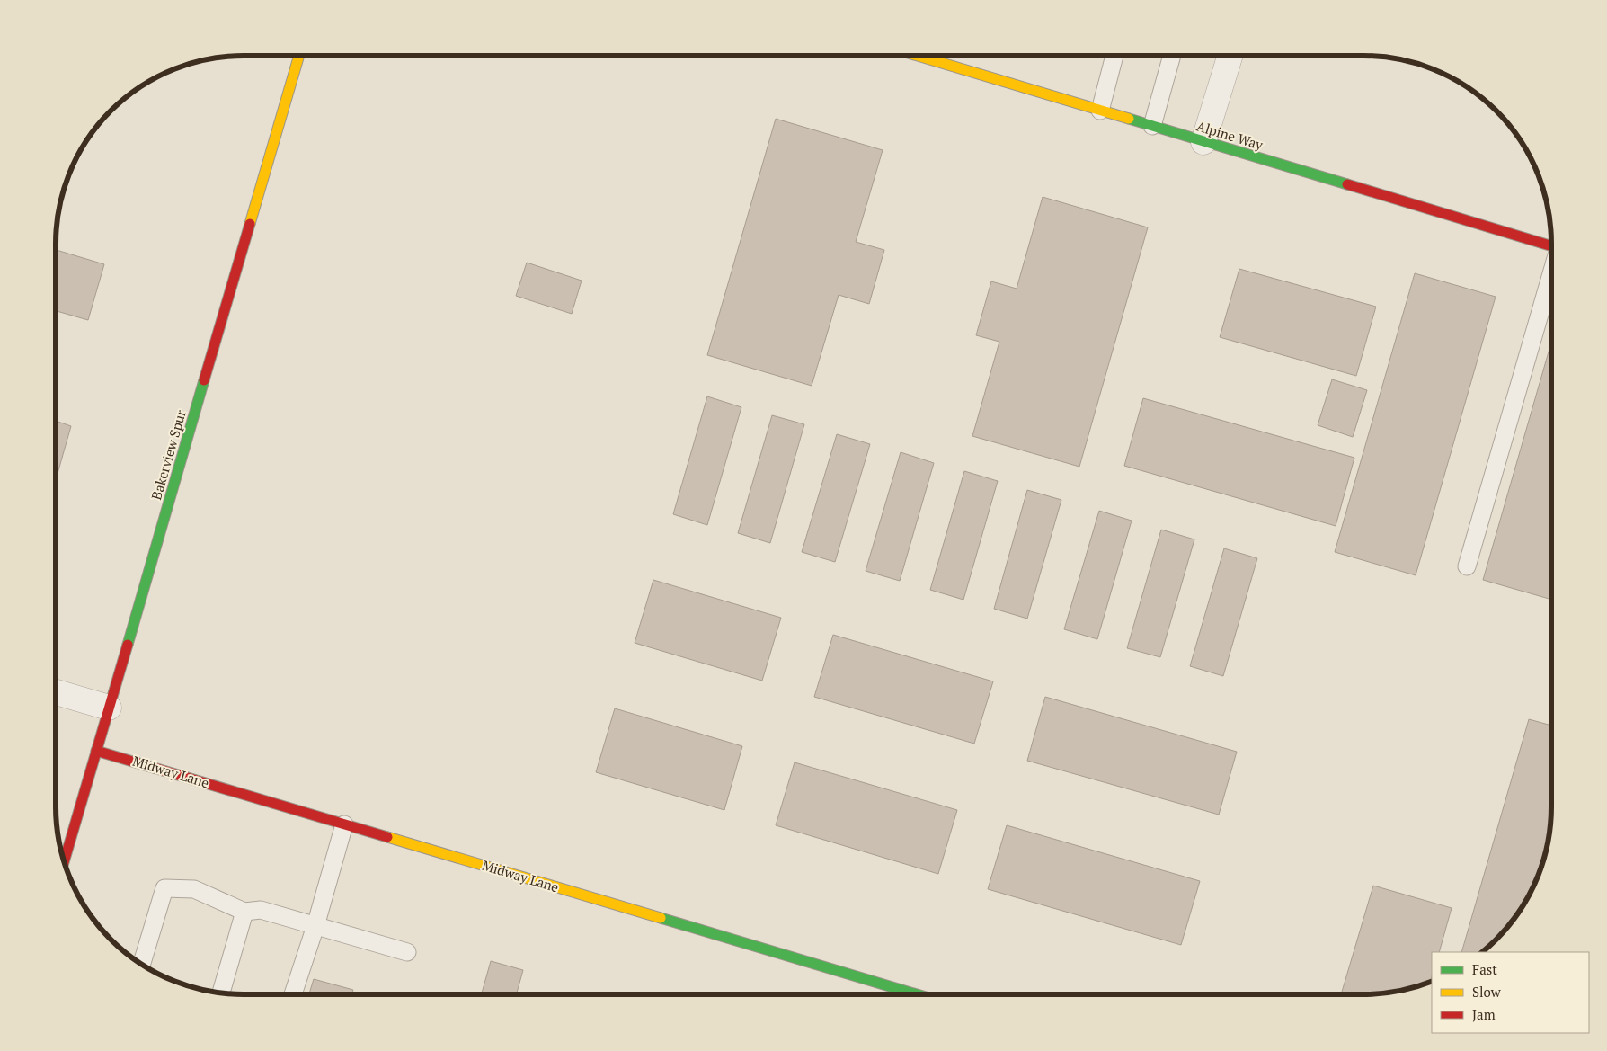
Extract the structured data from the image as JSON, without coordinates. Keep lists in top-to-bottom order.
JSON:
{
  "streets": {
    "street": ["Alpine Way", "Bakerview Spur", "Midway Lane"]
  },
  "crossings": [
    ["Bakerview Spur", "Midway Lane"]
  ],
  "legend": ["Fast", "Slow", "Jam"]
}
